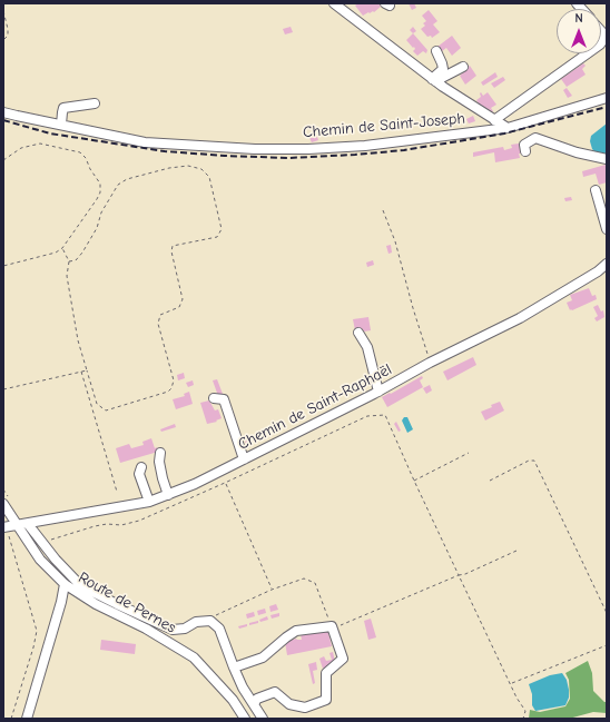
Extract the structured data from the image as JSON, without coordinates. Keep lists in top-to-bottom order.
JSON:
{
  "streets": {
    "street": ["Chemin de Saint-Joseph", "Chemin de Saint-Raphaël", "Route de Pernes"]
  },
  "crossings": [
    ["Chemin de Saint-Raphaël", "Route de Pernes"]
  ],
  "north": "top"
}
